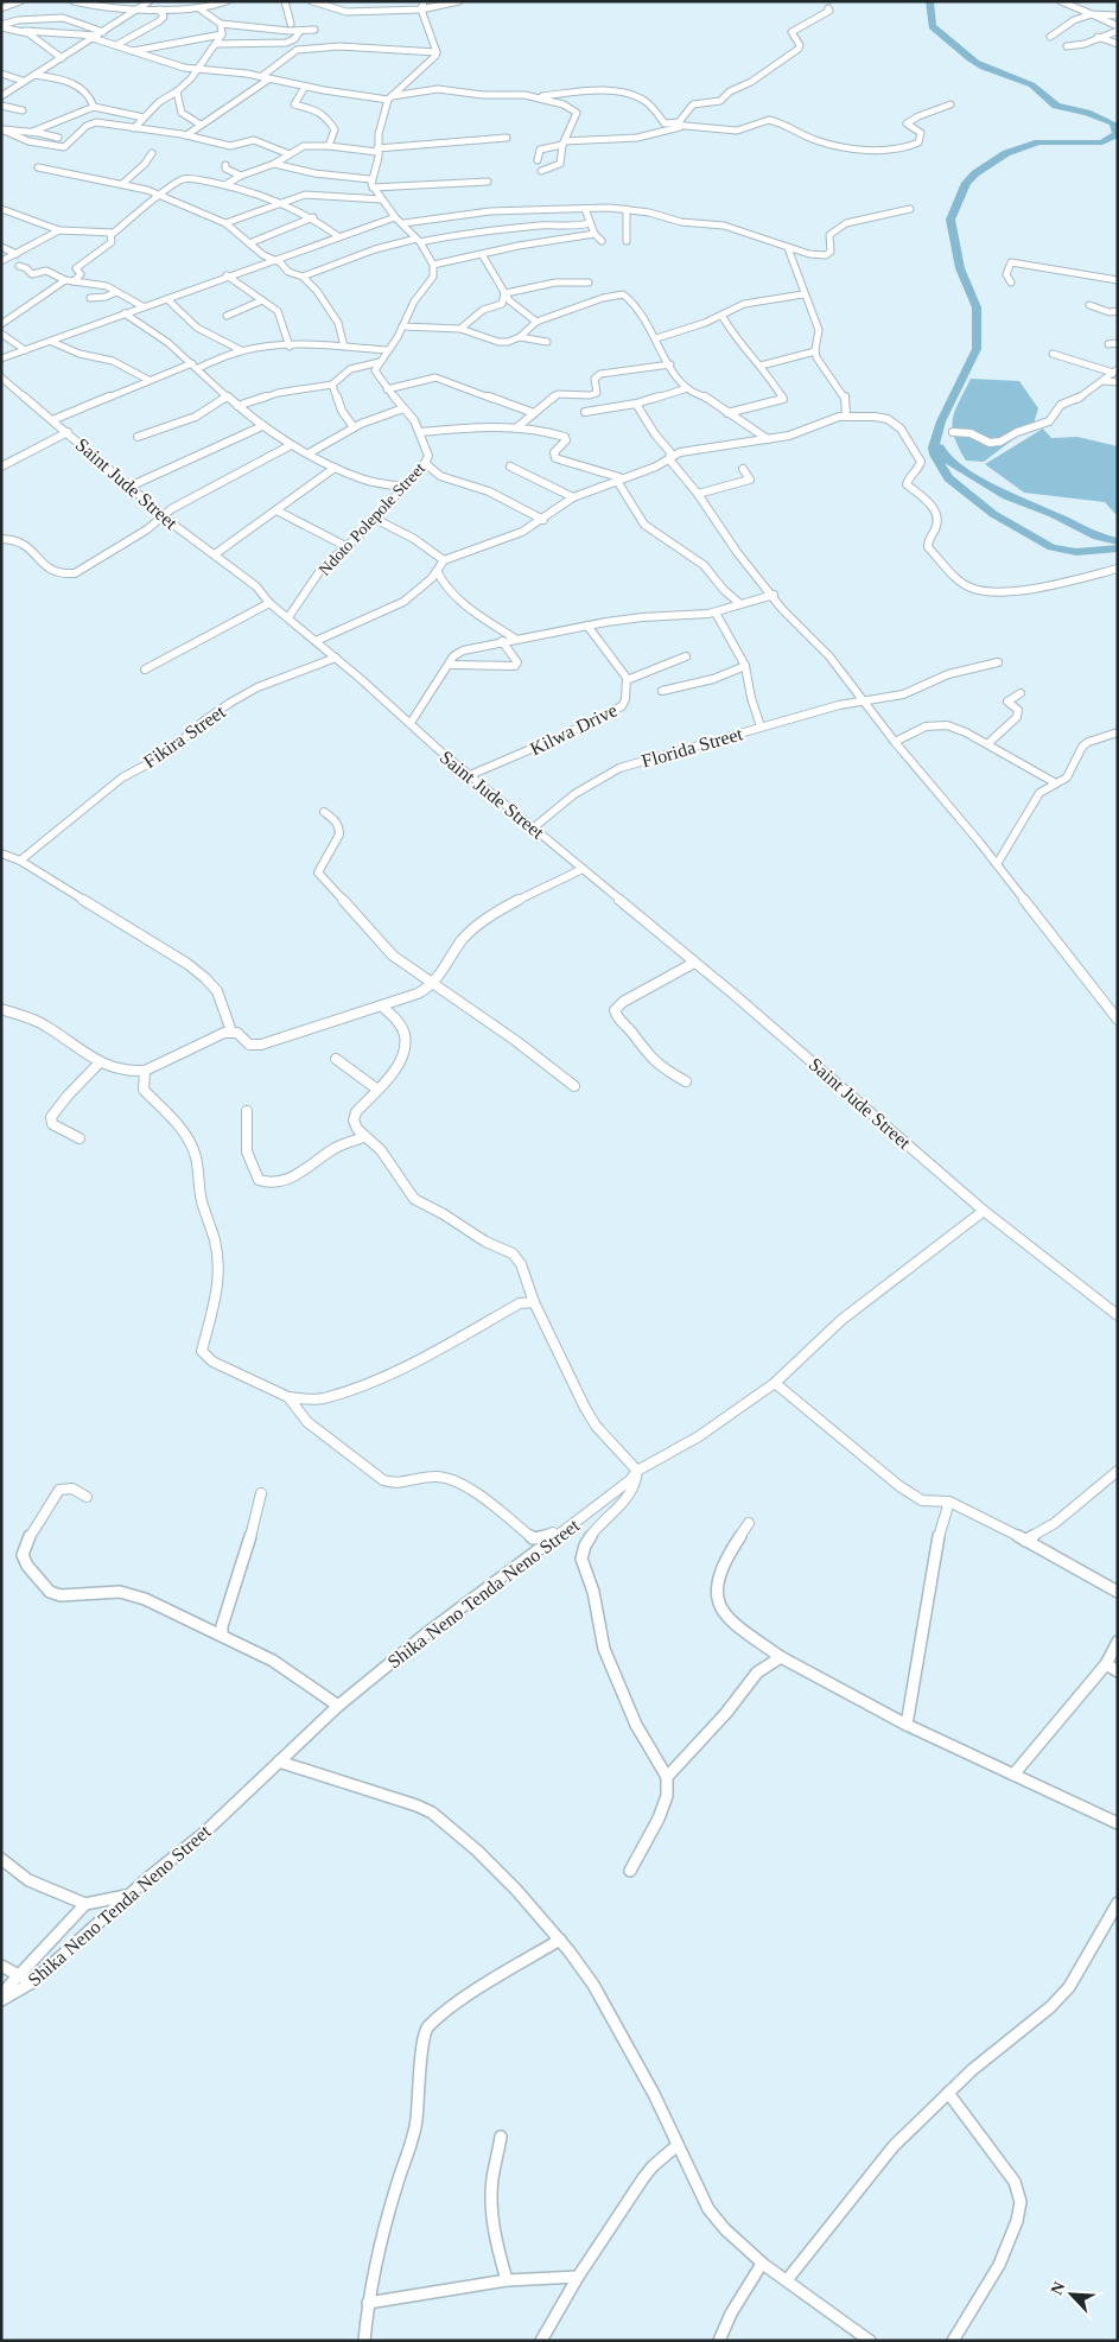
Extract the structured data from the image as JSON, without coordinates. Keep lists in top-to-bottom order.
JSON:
{
  "streets": {
    "street": [
      "Saint Jude Street",
      "Ndoto Polepole Street",
      "Kilwa Drive",
      "Fikira Street",
      "Florida Street",
      "Shika Neno Tenda Neno Street"
    ]
  },
  "crossings": [
    ["Saint Jude Street", "Ndoto Polepole Street"],
    ["Saint Jude Street", "Kilwa Drive"],
    ["Saint Jude Street", "Fikira Street"],
    ["Saint Jude Street", "Florida Street"],
    ["Saint Jude Street", "Shika Neno Tenda Neno Street"]
  ],
  "north": "top left"
}
